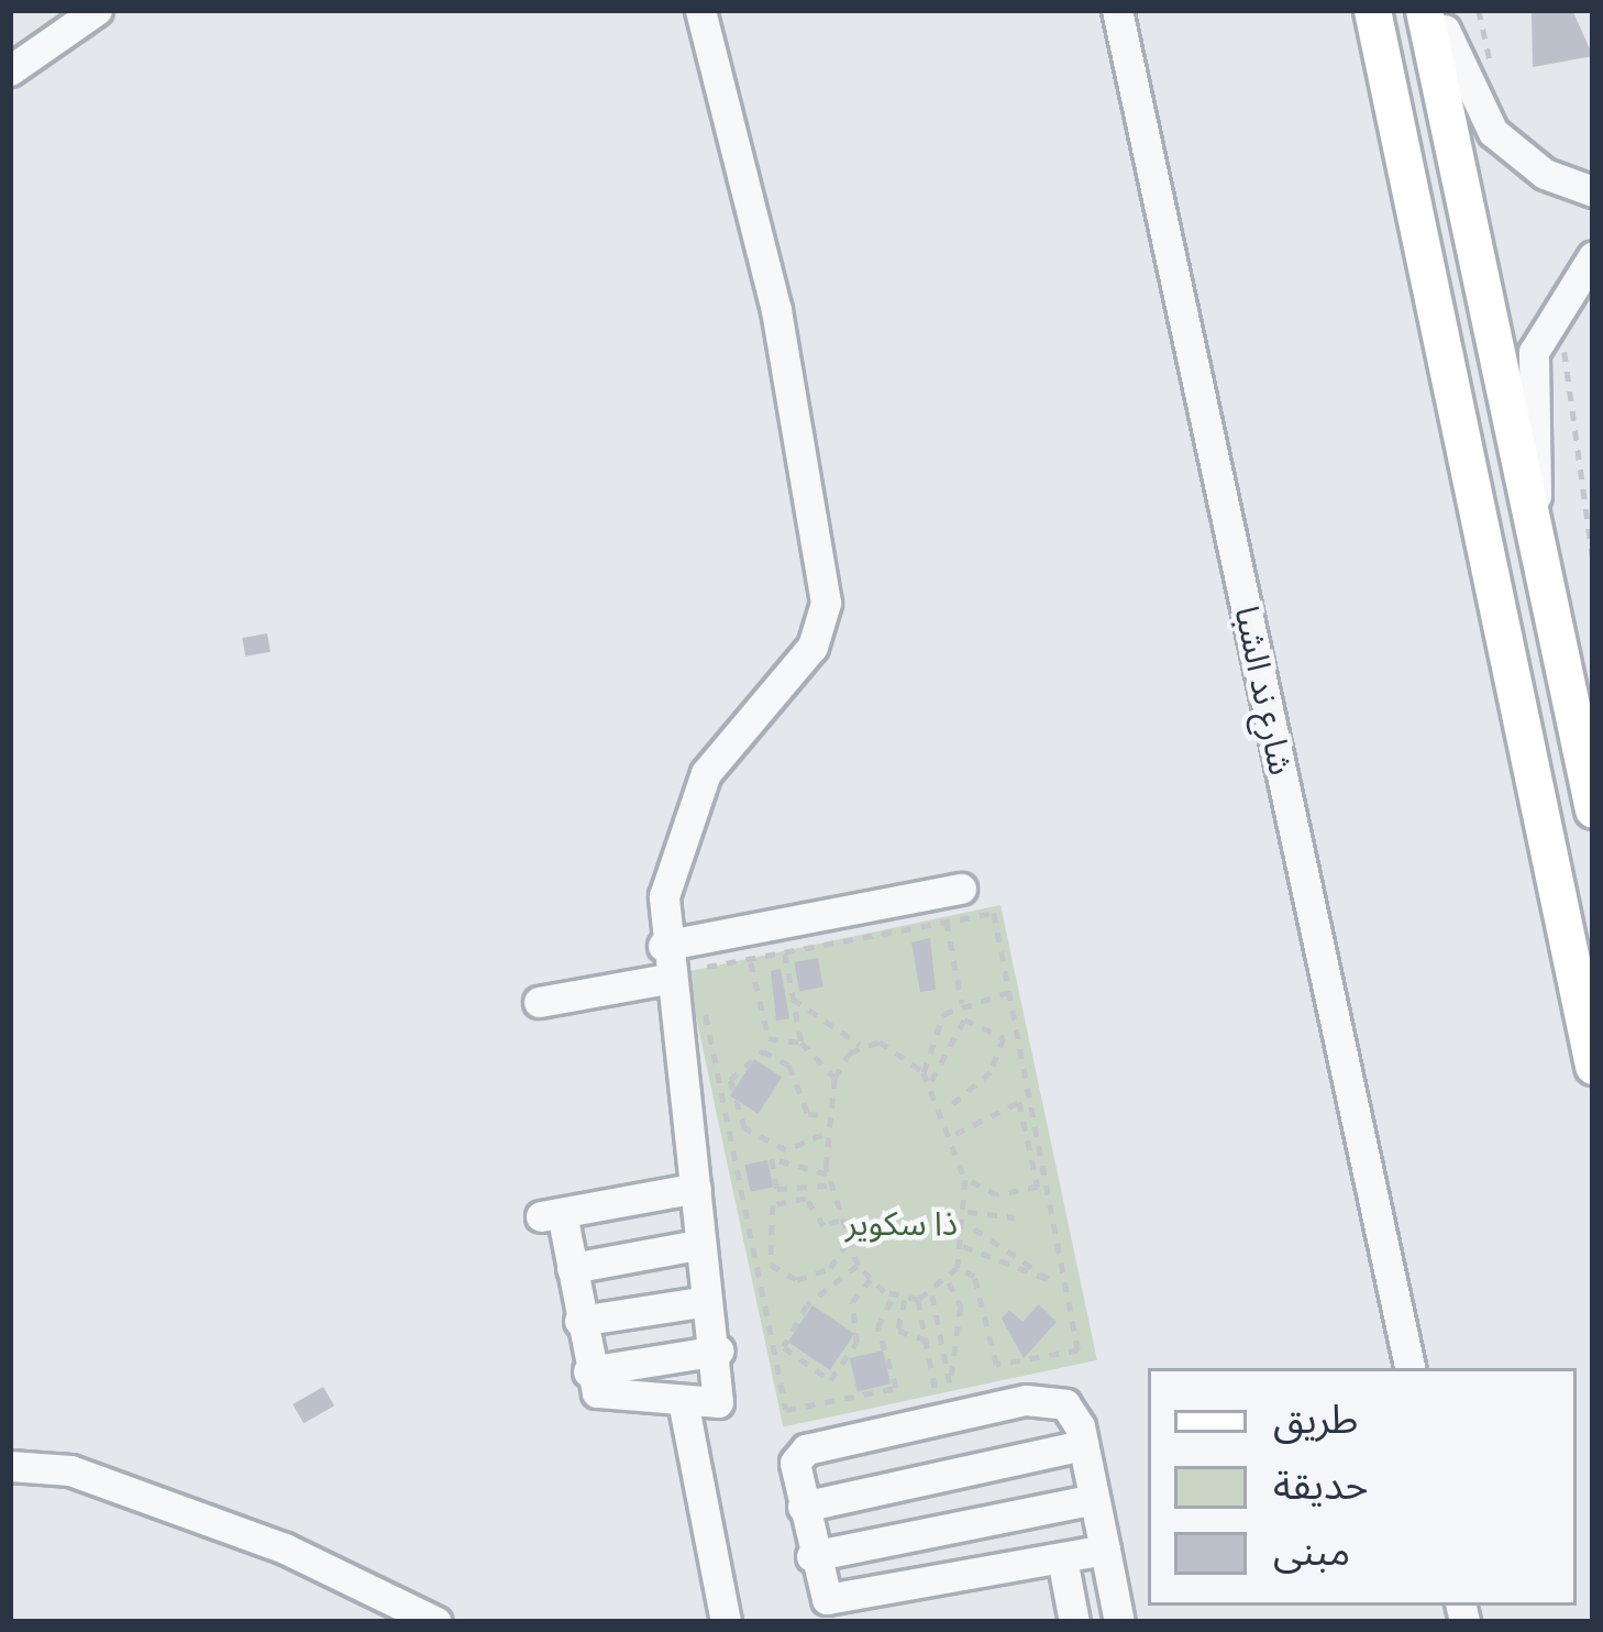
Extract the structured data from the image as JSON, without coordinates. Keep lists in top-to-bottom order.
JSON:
{
  "streets": {
    "street": ["شارع ند الشبا"]
  },
  "parks": ["ذا سكوير"],
  "legend": ["طريق", "حديقة", "مبنى"]
}
